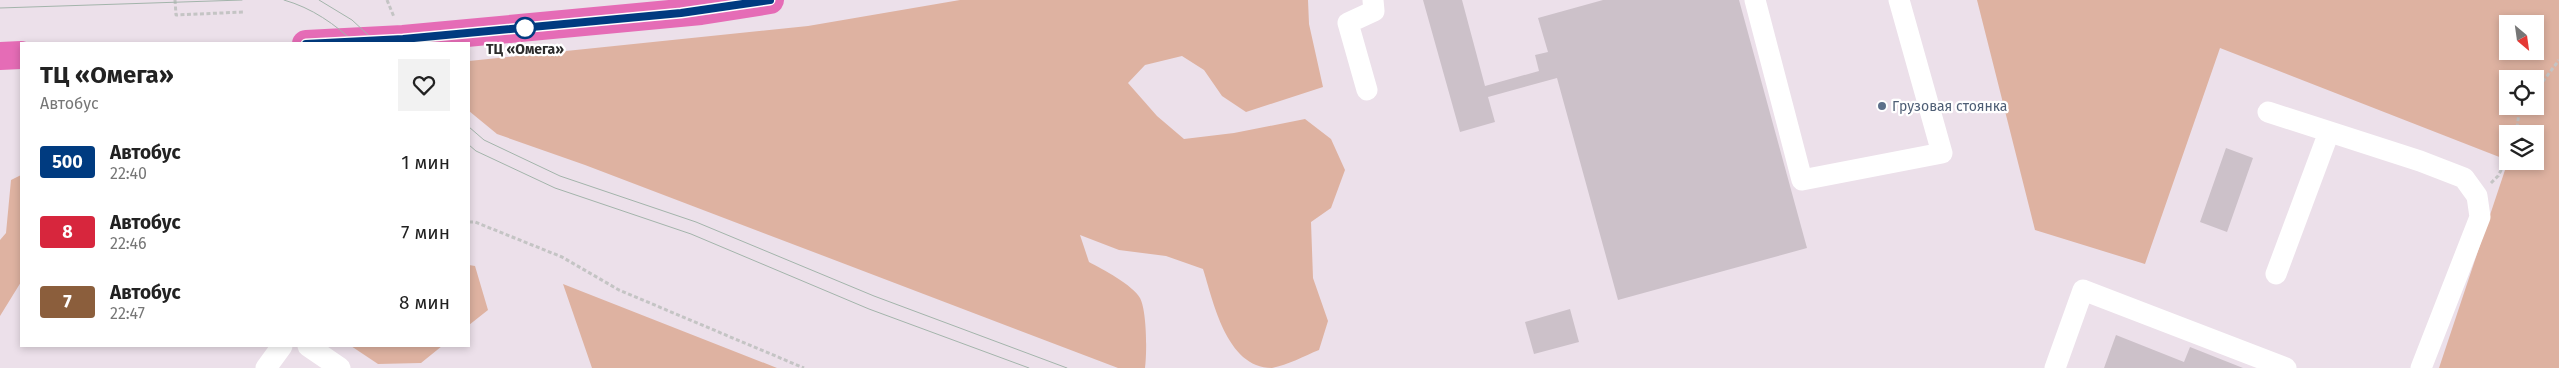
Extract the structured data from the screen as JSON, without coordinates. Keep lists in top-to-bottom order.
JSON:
{
  "places": ["ТЦ «Омега»", "Грузовая стоянка"],
  "lines": ["bus line 500"],
  "north": "bottom right",
  "page": {
    "heading": ["ТЦ «Омега»", "Автобус"],
    "list": [
      {
        "mark": "500",
        "name": "Автобус",
        "note": "22:40",
        "value": "1 мин"
      },
      {
        "mark": "8",
        "name": "Автобус",
        "note": "22:46",
        "value": "7 мин"
      },
      {
        "mark": "7",
        "name": "Автобус",
        "note": "22:47",
        "value": "8 мин"
      }
    ]
  }
}
